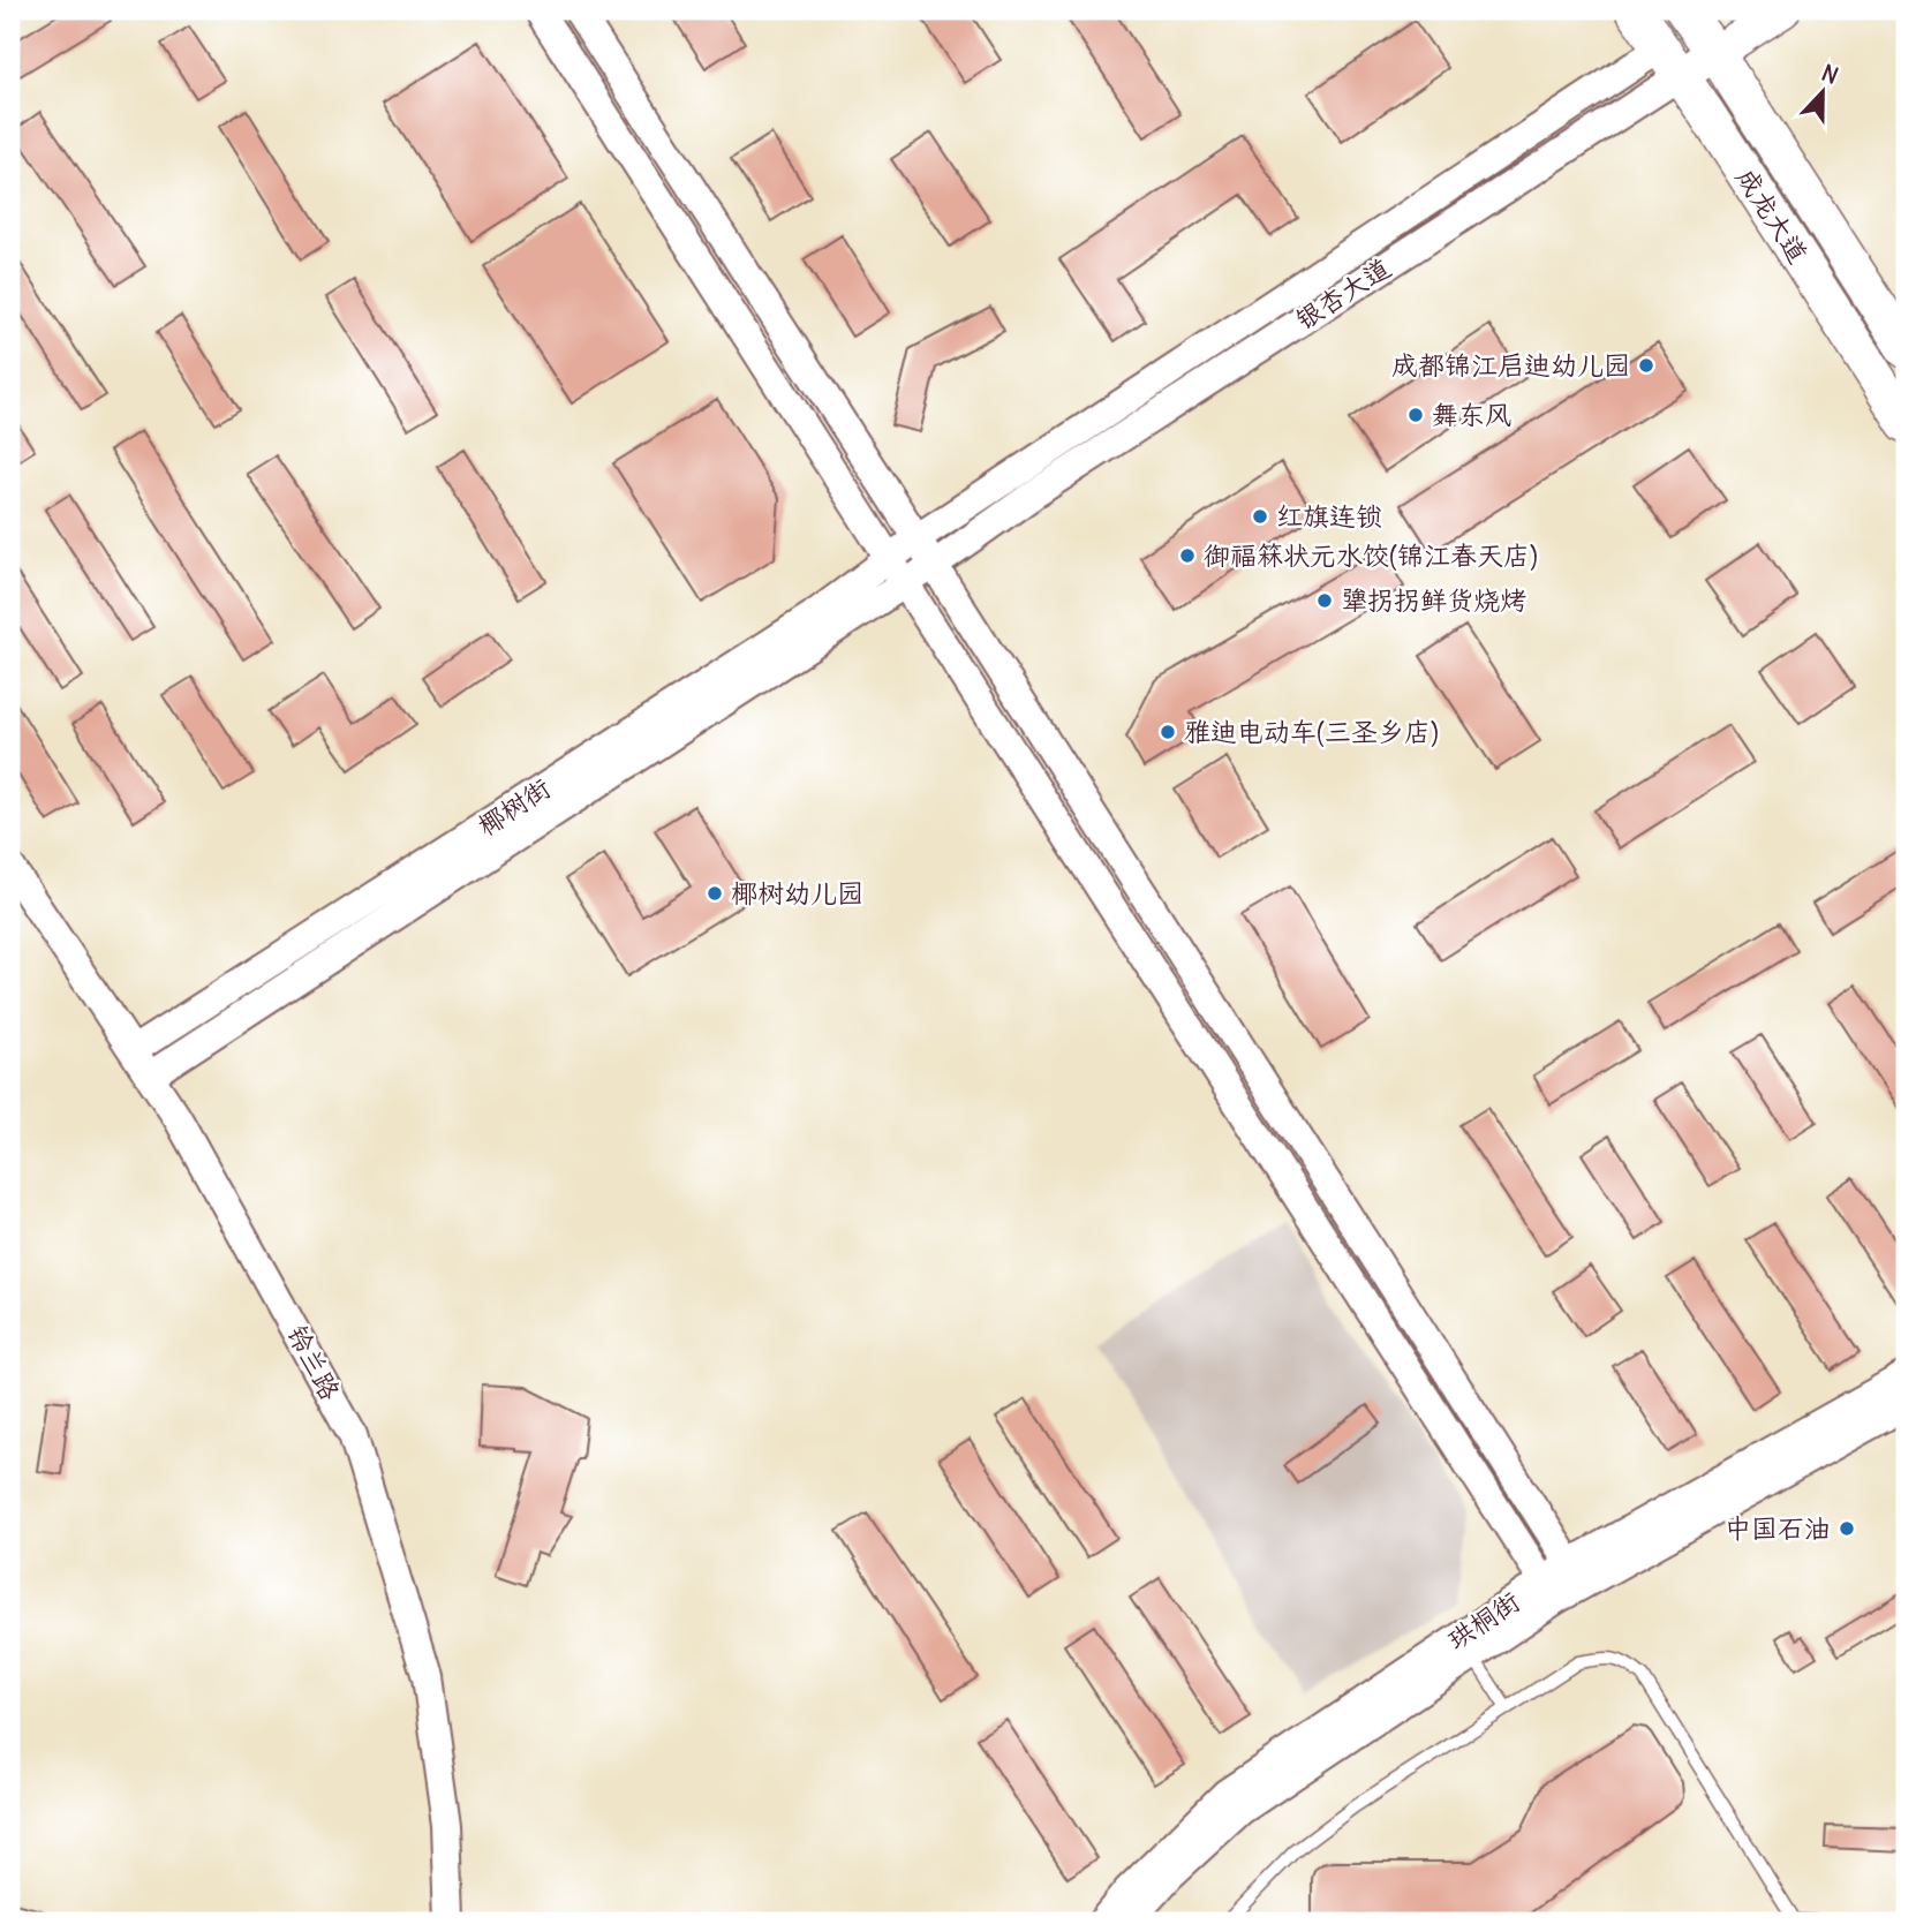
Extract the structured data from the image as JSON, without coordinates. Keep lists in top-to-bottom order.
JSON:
{
  "streets": {
    "highway": ["成龙大道"],
    "main road": ["银杏大道"],
    "street": ["椰树街", "铃兰路", "珙桐街"]
  },
  "crossings": [
    ["成龙大道", "银杏大道"],
    ["银杏大道", "椰树街"],
    ["椰树街", "铃兰路"]
  ],
  "places": [
    "成都锦江启迪幼儿园",
    "舞东风",
    "红旗连锁",
    "御福箖状元水饺(锦江春天店)",
    "犟拐拐鲜货烧烤",
    "雅迪电动车(三圣乡店)",
    "椰树幼儿园",
    "中国石油"
  ],
  "north": "top"
}
